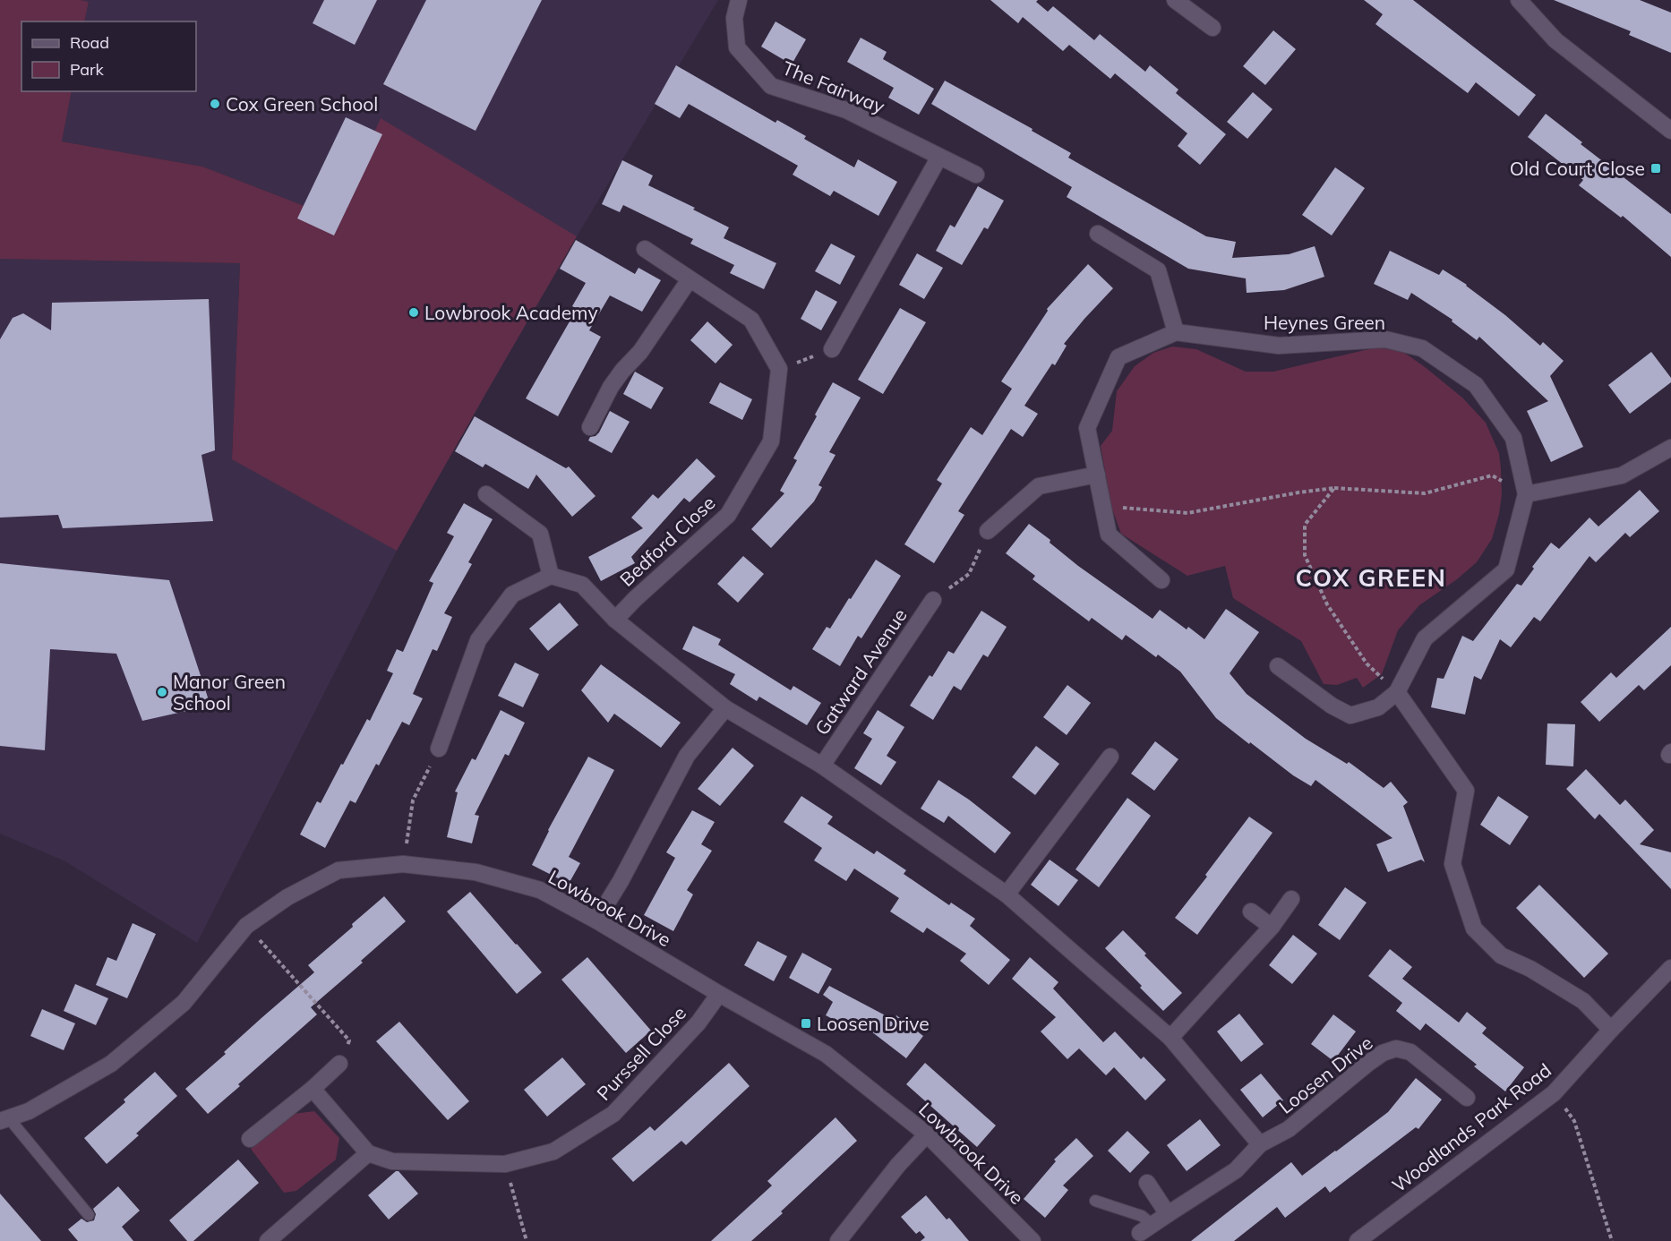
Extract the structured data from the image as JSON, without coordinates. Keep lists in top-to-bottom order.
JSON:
{
  "streets": {
    "street": [
      "The Fairway",
      "Heynes Green",
      "Bedford Close",
      "Gatward Avenue",
      "Lowbrook Drive",
      "Purssell Close",
      "Loosen Drive",
      "Woodlands Park Road"
    ]
  },
  "crossings": [
    ["Lowbrook Drive", "Purssell Close"]
  ],
  "districts": ["COX GREEN"],
  "places": {
    "other": ["Cox Green School", "Lowbrook Academy", "Manor Green School"],
    "transit": ["Old Court Close", "Loosen Drive"]
  },
  "legend": ["Road", "Park"]
}
